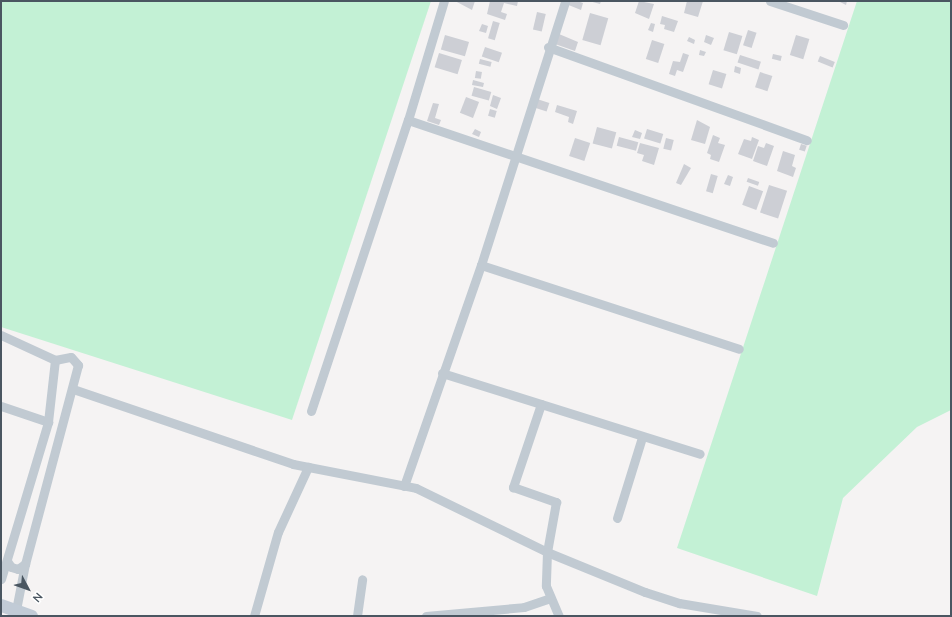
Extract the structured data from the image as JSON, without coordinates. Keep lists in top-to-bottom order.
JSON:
{
  "north": "bottom right"
}
